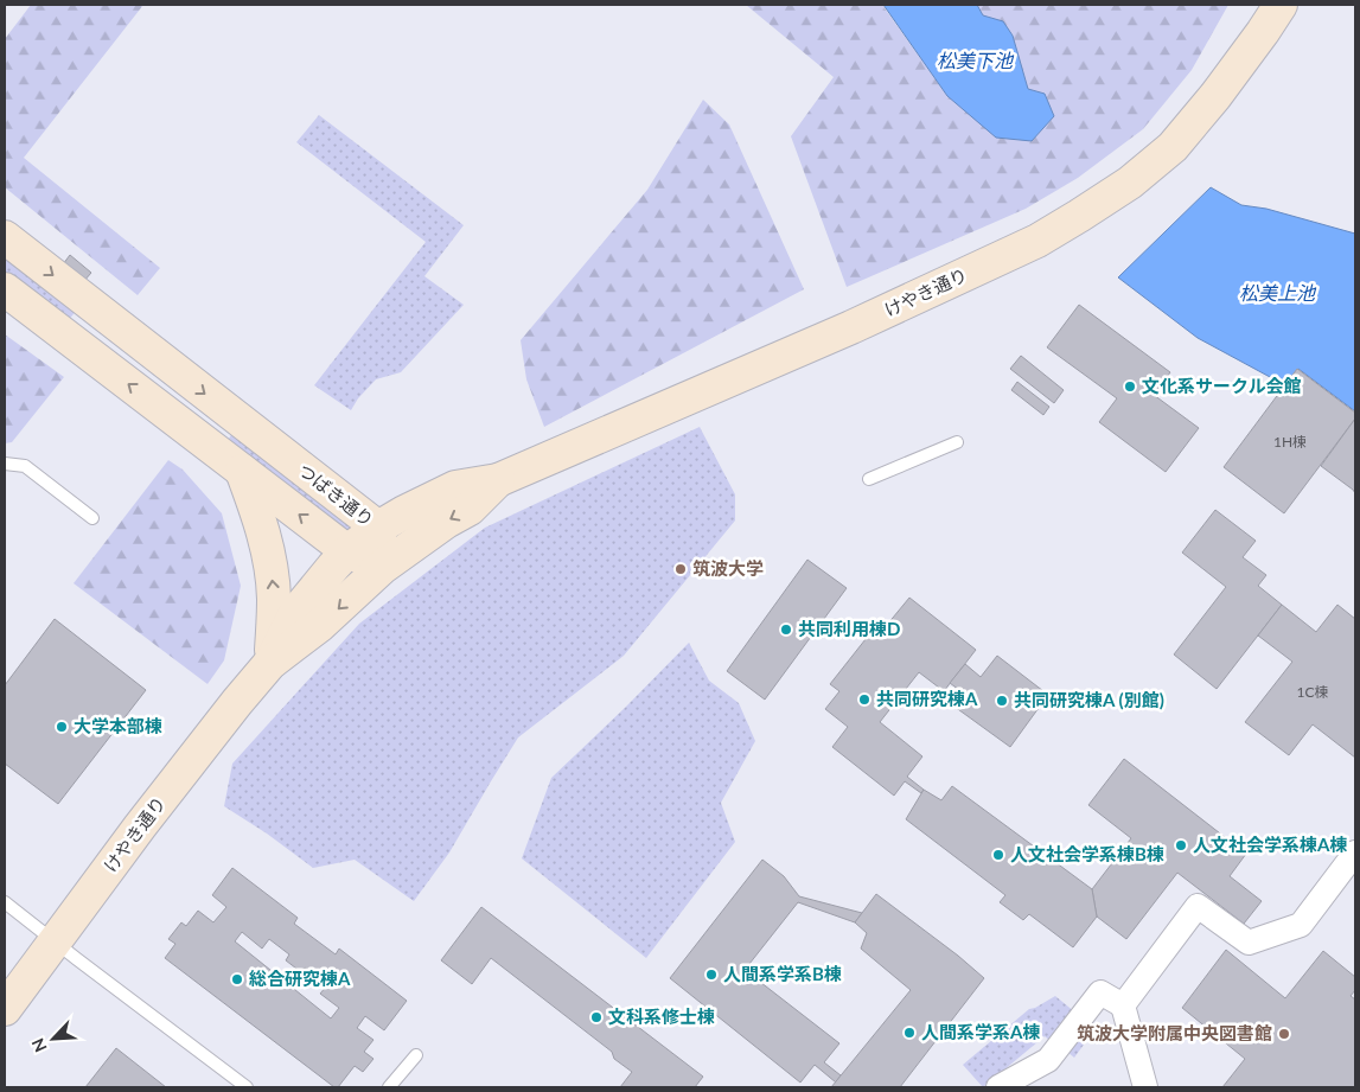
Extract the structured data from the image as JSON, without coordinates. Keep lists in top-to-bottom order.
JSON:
{
  "streets": {
    "street": ["けやき通り", "つばき通り"]
  },
  "crossings": [
    ["けやき通り", "つばき通り"]
  ],
  "water": ["松美下池", "松美上池"],
  "places": [
    "文化系サークル会館",
    "筑波大学",
    "共同利用棟D",
    "共同研究棟A",
    "共同研究棟A (別館)",
    "大学本部棟",
    "人文社会学系棟A棟",
    "人文社会学系棟B棟",
    "人間系学系B棟",
    "総合研究棟A",
    "文科系修士棟",
    "人間系学系A棟",
    "筑波大学附属中央図書館"
  ],
  "house_numbers": ["1H棟", "1C棟"],
  "north": "bottom left"
}
